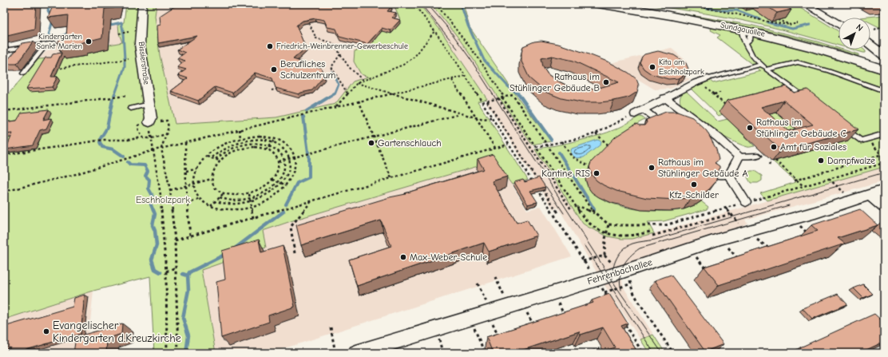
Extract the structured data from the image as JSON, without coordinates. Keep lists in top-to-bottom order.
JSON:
{
  "streets": {
    "street": ["Sundgauallee", "Bissierstraße", "Fehrenbachallee"]
  },
  "parks": ["Eschholzpark"],
  "places": [
    "Kindergarten Sankt Marien",
    "Friedrich-Weinbrenner-Gewerbeschule",
    "Kita am Eschholzpark",
    "Berufliches Schulzentrum",
    "Rathaus im Stühlinger Gebäude B",
    "Rathaus im Stühlinger Gebäude C",
    "Gartenschlauch",
    "Amt für Soziales",
    "Dampfwalze",
    "Rathaus im Stühlinger Gebäude A",
    "Kantine RIS",
    "Kfz-Schilder",
    "Max-Weber-Schule",
    "Evangelischer Kindergarten d.Kreuzkirche"
  ],
  "north": "top right"
}
